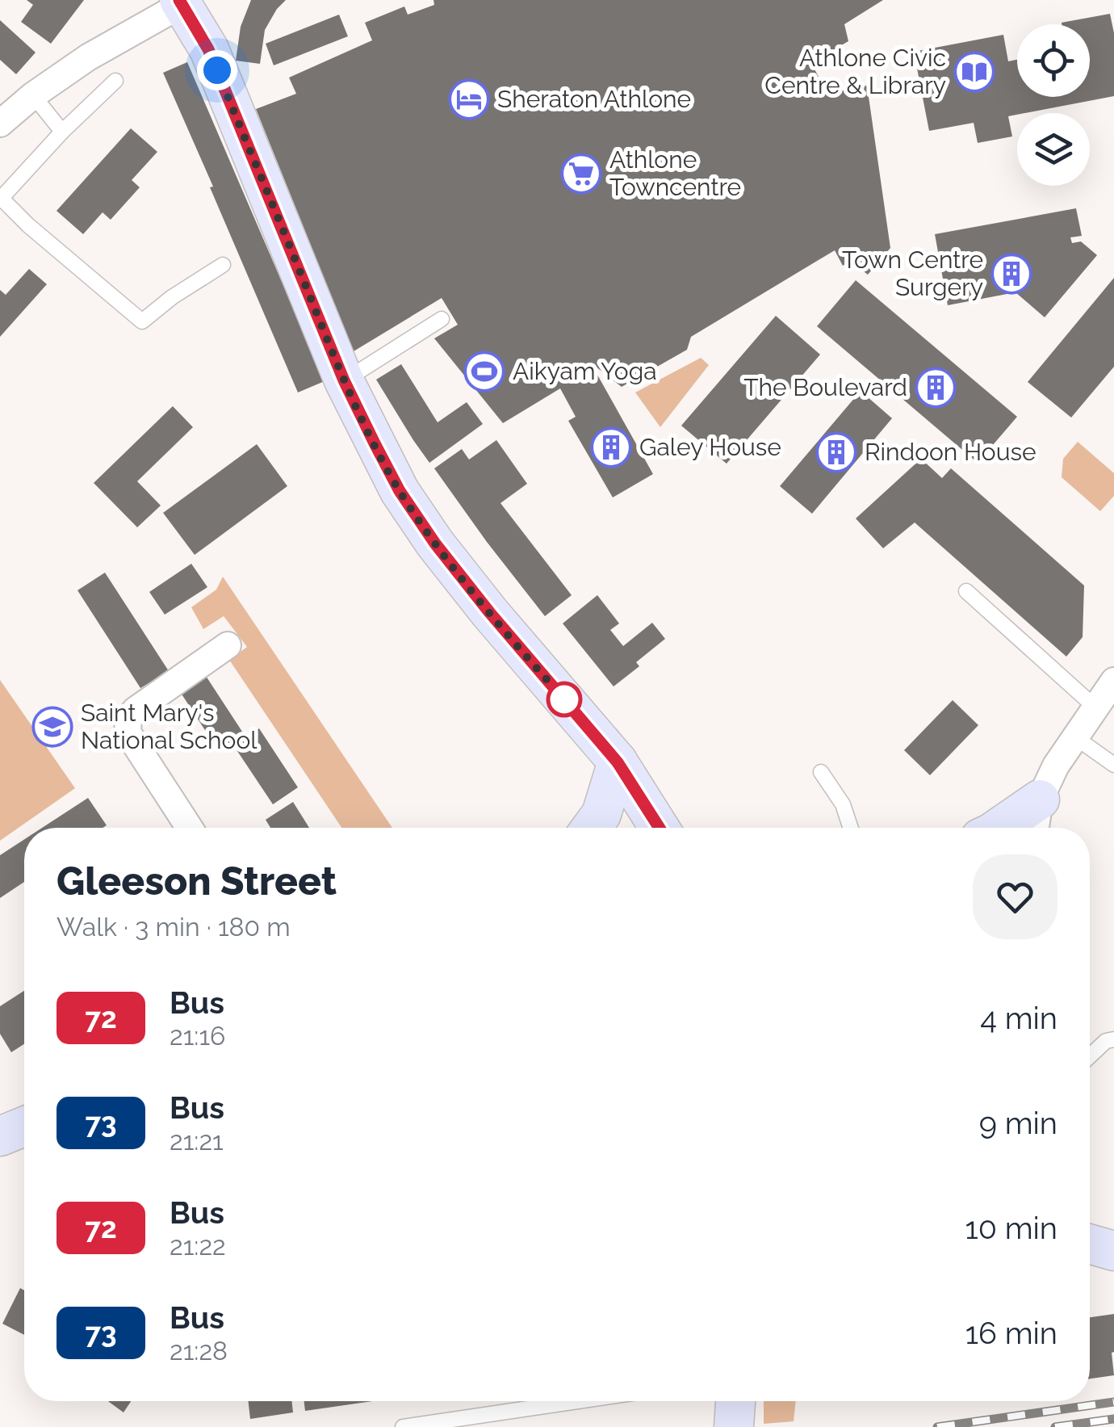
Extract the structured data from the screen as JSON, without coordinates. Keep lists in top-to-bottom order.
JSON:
{
  "places": {
    "library": ["Athlone Civic Centre & Library"],
    "hotel": ["Sheraton Athlone"],
    "supermarket": ["Athlone Towncentre"],
    "building": [
      "Town Centre Surgery",
      "The Boulevard",
      "Galey House",
      "Rindoon House"
    ],
    "sports": ["Aikyam Yoga"],
    "school or university": ["Saint Mary's National School"]
  },
  "lines": ["bus line 72"],
  "page": {
    "heading": ["Gleeson Street", "Walk · 3 min · 180 m"],
    "list": [
      {
        "mark": "72",
        "name": "Bus",
        "note": "21:16",
        "value": "4 min"
      },
      {
        "mark": "73",
        "name": "Bus",
        "note": "21:21",
        "value": "9 min"
      },
      {
        "mark": "72",
        "name": "Bus",
        "note": "21:22",
        "value": "10 min"
      },
      {
        "mark": "73",
        "name": "Bus",
        "note": "21:28",
        "value": "16 min"
      }
    ]
  }
}
